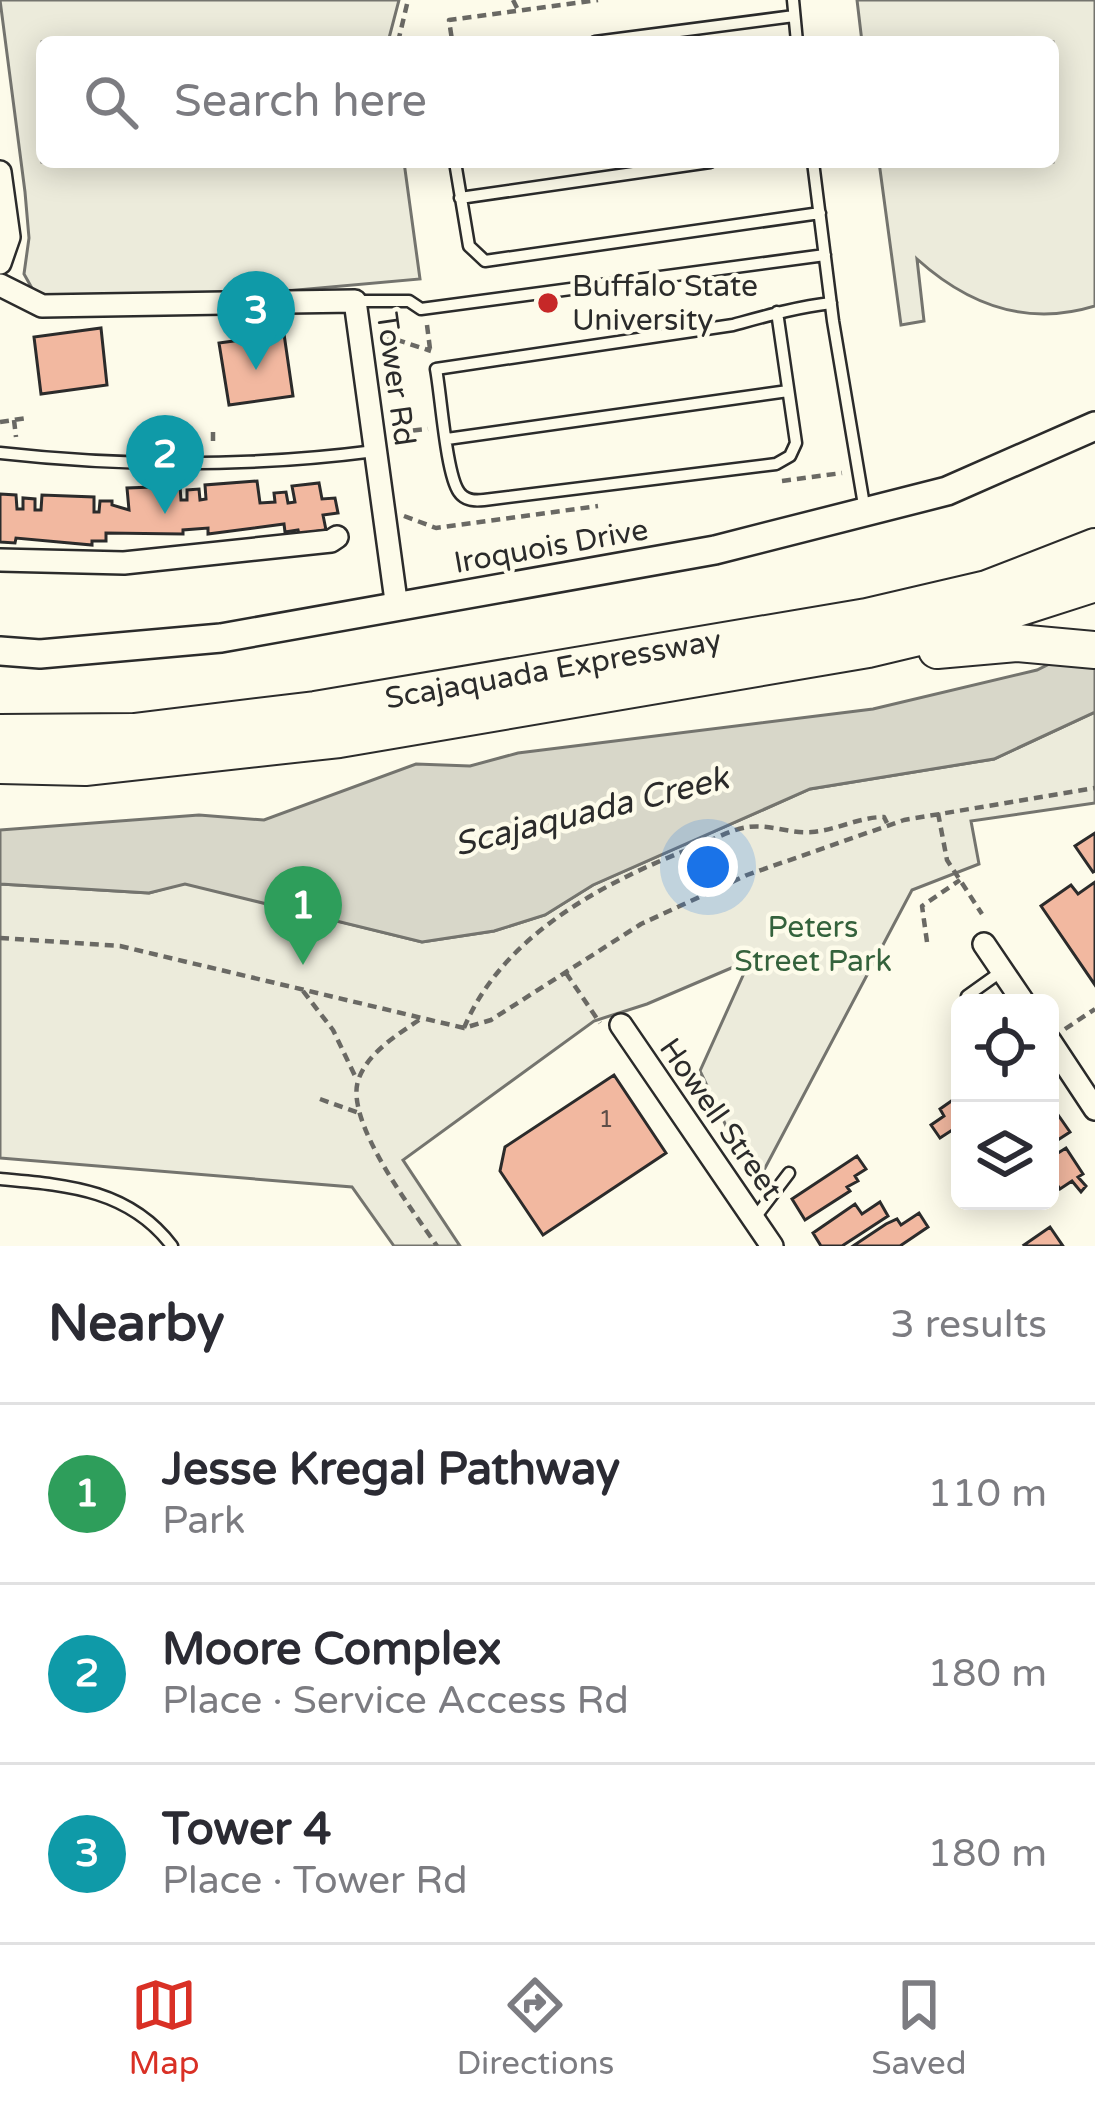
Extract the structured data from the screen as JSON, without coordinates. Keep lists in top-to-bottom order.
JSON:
{
  "streets": {
    "highway": ["Scajaquada Expressway"],
    "street": ["Tower Rd", "Iroquois Drive", "Howell Street"]
  },
  "crossings": [
    ["Tower Rd", "Iroquois Drive"]
  ],
  "water": ["Scajaquada Creek"],
  "parks": ["Peters Street Park"],
  "places": ["Buffalo State University"],
  "house_numbers": ["1"],
  "page": {
    "search": "Search here",
    "pins": ["3", "2", "1"],
    "heading": ["Nearby", "3 results"],
    "list": [
      {
        "mark": "1",
        "name": "Jesse Kregal Pathway",
        "note": "Park",
        "value": "110 m"
      },
      {
        "mark": "2",
        "name": "Moore Complex",
        "note": "Place · Service Access Rd",
        "value": "180 m"
      },
      {
        "mark": "3",
        "name": "Tower 4",
        "note": "Place · Tower Rd",
        "value": "180 m"
      }
    ],
    "nav": ["Map", "Directions", "Saved"]
  }
}
